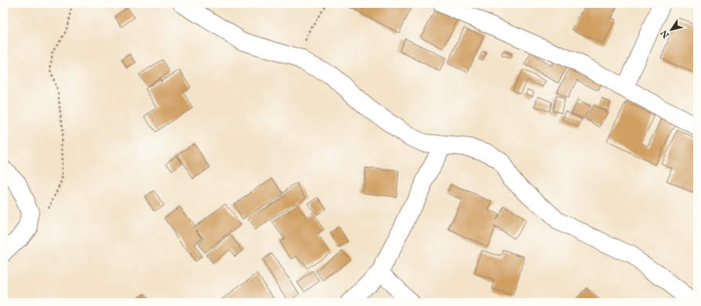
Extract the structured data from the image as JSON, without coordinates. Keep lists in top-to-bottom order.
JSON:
{
  "north": "bottom left"
}
